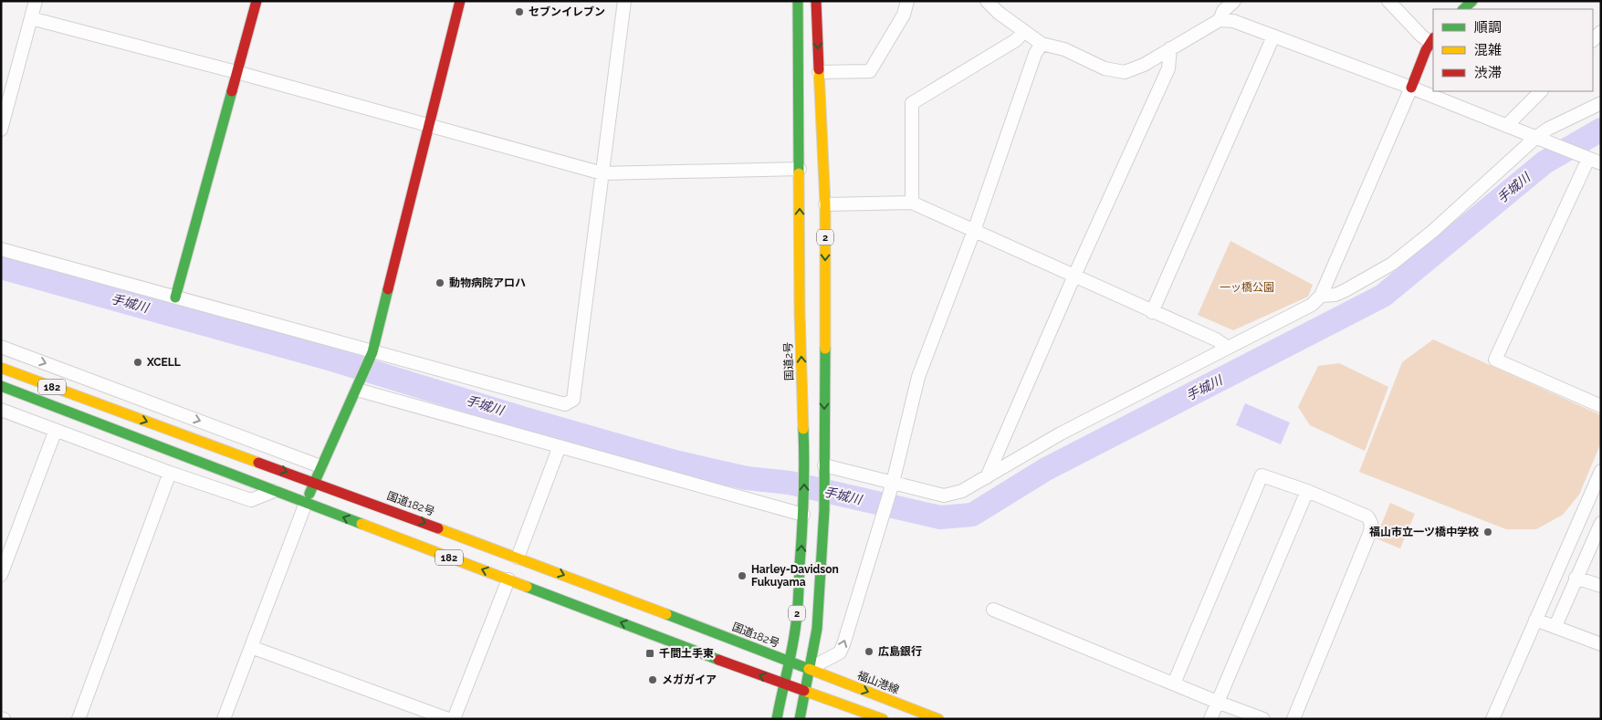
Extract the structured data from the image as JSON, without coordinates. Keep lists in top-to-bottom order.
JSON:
{
  "streets": {
    "main road": [
      "2",
      "国道2号",
      "182",
      "国道182号",
      "福山港線"
    ]
  },
  "crossings": [
    ["2", "182"],
    ["2", "国道182号"],
    ["2", "福山港線"],
    ["国道2号", "182"],
    ["国道2号", "国道182号"],
    ["国道182号", "福山港線"]
  ],
  "water": ["手城川"],
  "parks": ["一ッ橋公園"],
  "places": {
    "other": [
      "セブンイレブン",
      "動物病院アロハ",
      "XCELL",
      "福山市立一ツ橋中学校",
      "Harley-Davidson Fukuyama",
      "広島銀行",
      "メガガイア"
    ],
    "transit": ["千間土手東"]
  },
  "legend": ["順調", "混雑", "渋滞"]
}
